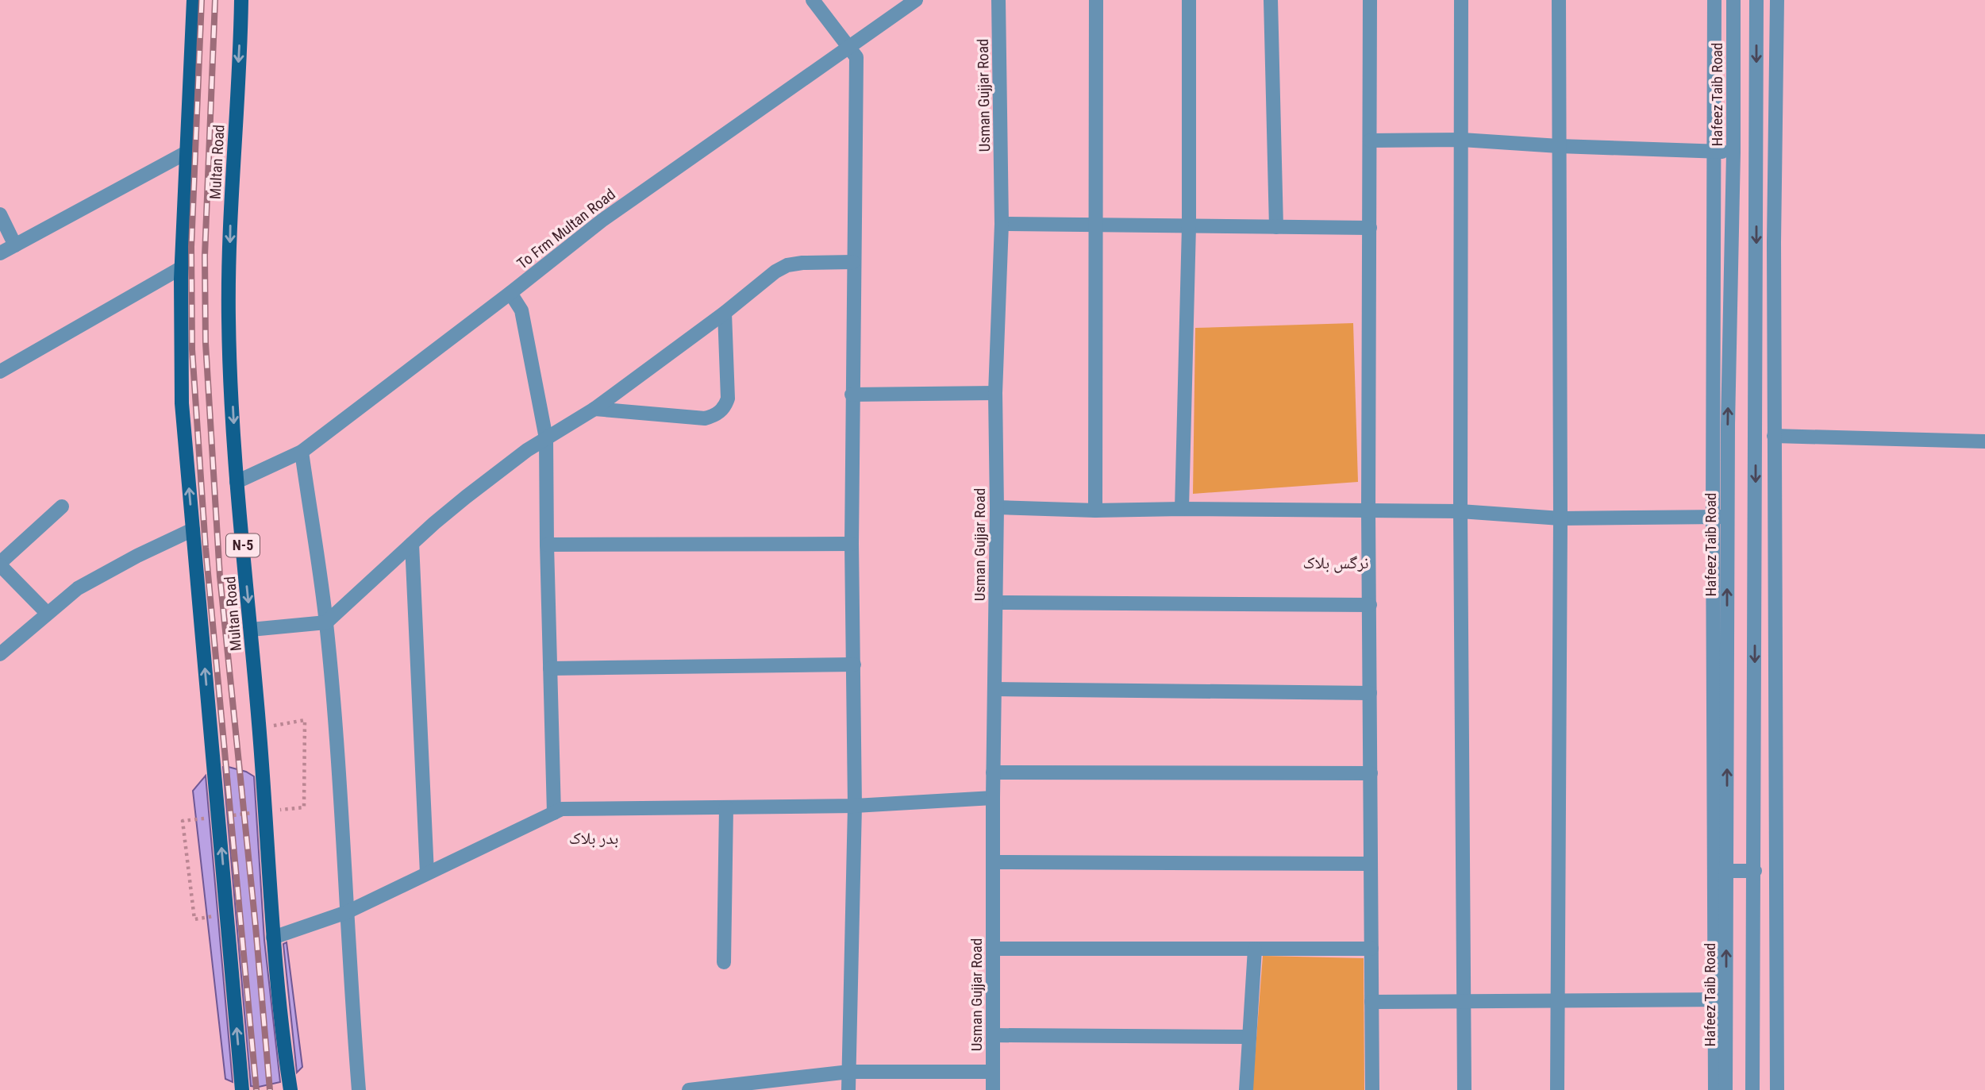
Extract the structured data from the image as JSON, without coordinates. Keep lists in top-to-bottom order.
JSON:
{
  "streets": {
    "main road": ["Multan Road", "N-5"],
    "street": ["Hafeez Taib Road", "Usman Gujjar Road", "To Frm Multan Road"]
  },
  "crossings": [
    ["Multan Road", "To Frm Multan Road"]
  ],
  "districts": ["نرگس بلاک", "بدر بلاک"]
}
